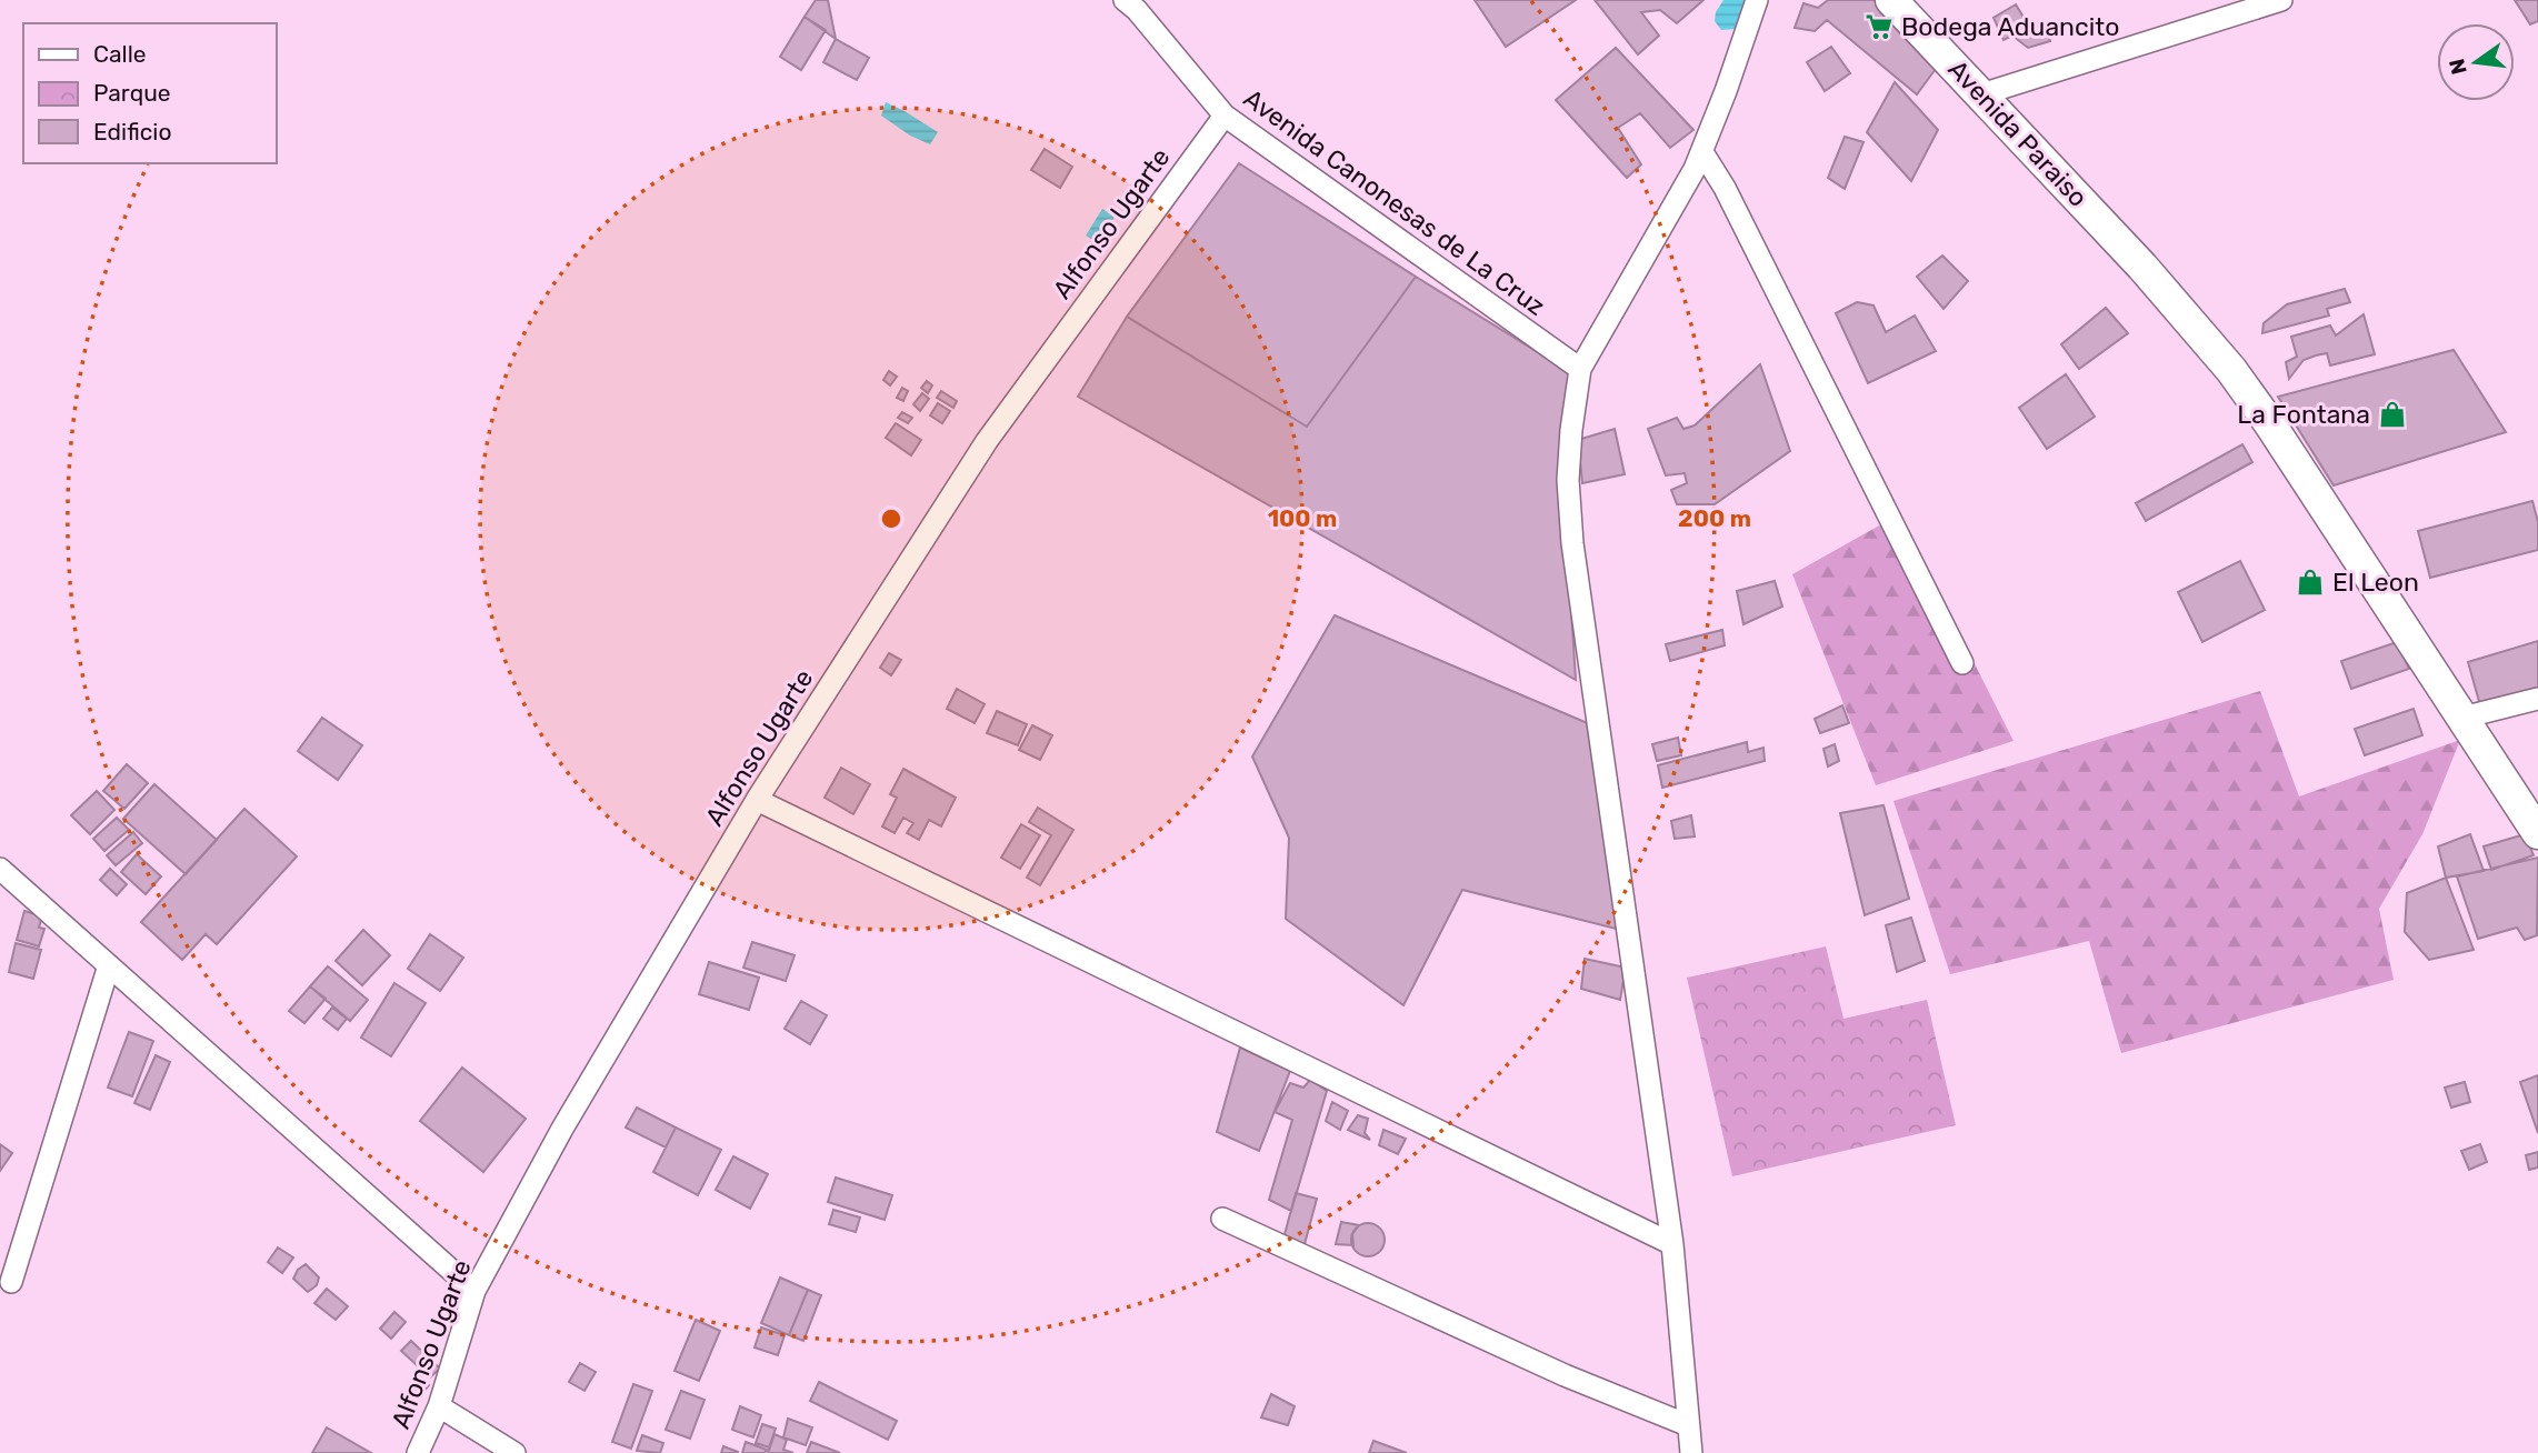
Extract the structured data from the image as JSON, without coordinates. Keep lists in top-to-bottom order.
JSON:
{
  "streets": {
    "main road": ["Avenida Paraiso"],
    "street": ["Avenida Canonesas de La Cruz", "Alfonso Ugarte"]
  },
  "crossings": [
    ["Avenida Canonesas de La Cruz", "Alfonso Ugarte"]
  ],
  "places": {
    "supermarket": ["Bodega Aduancito"],
    "shop": ["La Fontana", "El Leon"]
  },
  "legend": ["Calle", "Parque", "Edificio"],
  "north": "left",
  "rings": ["100 m", "200 m"]
}
